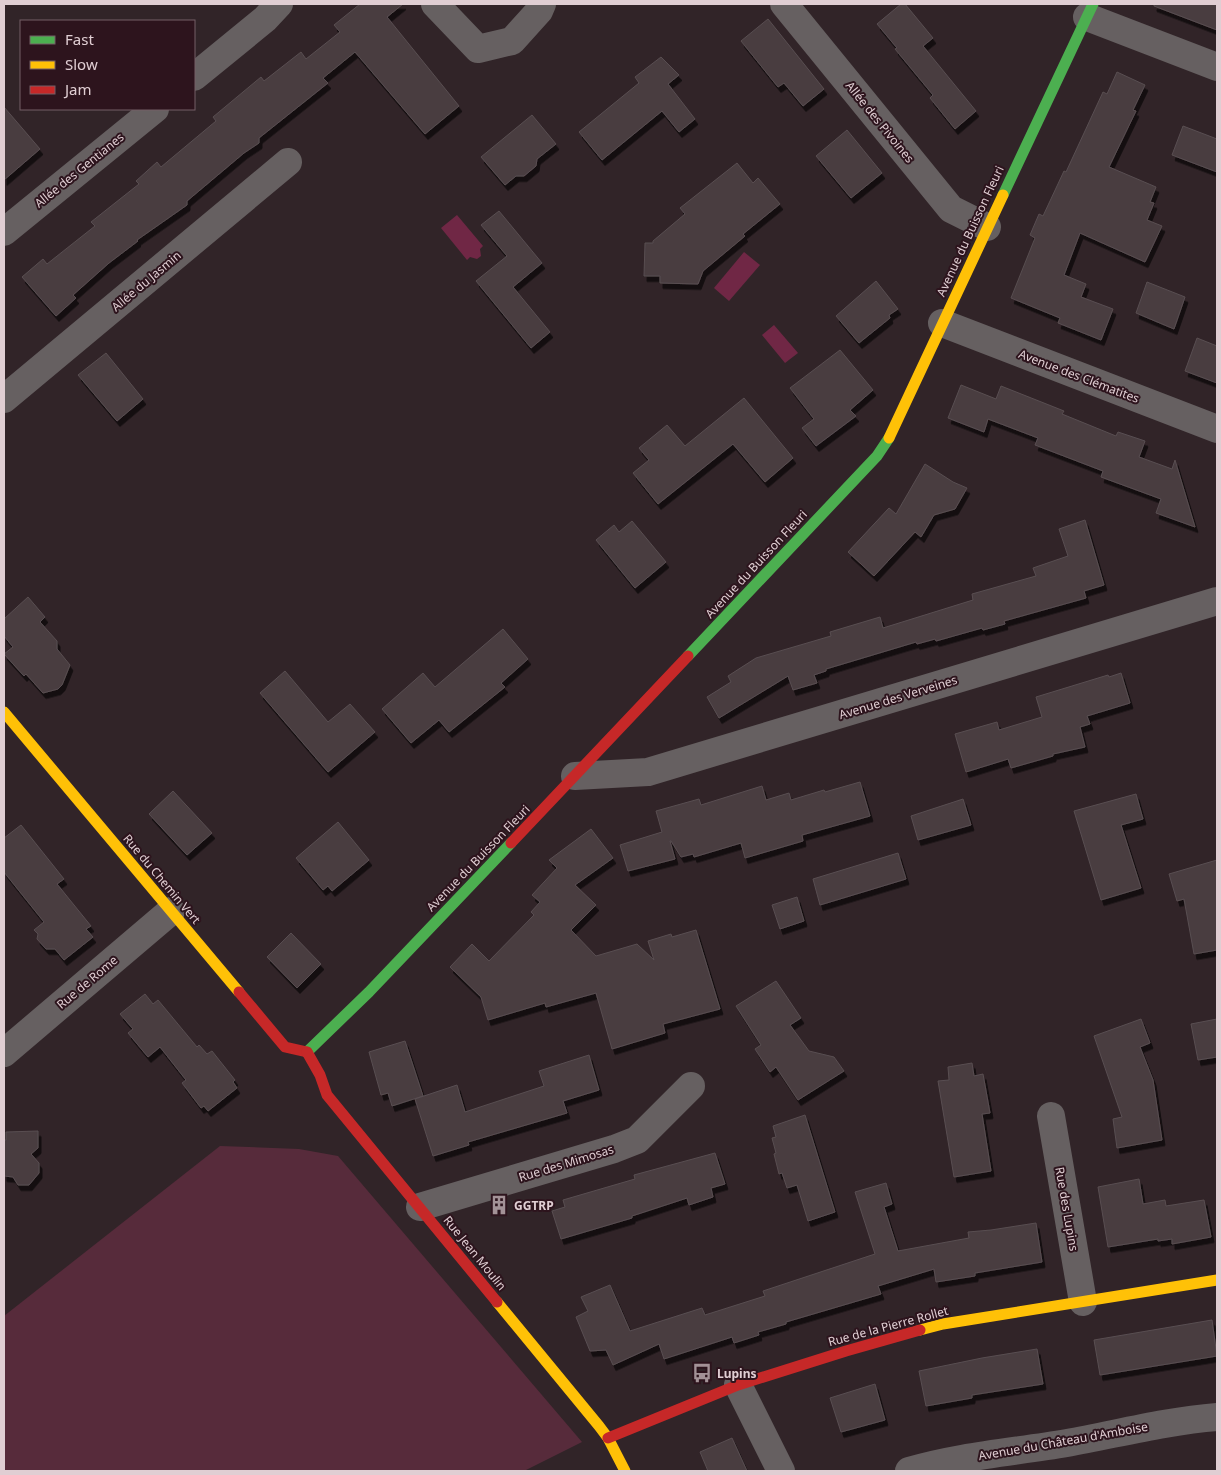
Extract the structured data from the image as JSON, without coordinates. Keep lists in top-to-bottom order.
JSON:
{
  "streets": {
    "street": [
      "Allée des Pivoines",
      "Allée des Gentianes",
      "Avenue du Buisson Fleuri",
      "Allée du Jasmin",
      "Avenue des Clématites",
      "Avenue des Verveines",
      "Rue du Chemin Vert",
      "Rue de Rome",
      "Rue des Mimosas",
      "Rue des Lupins",
      "Rue Jean Moulin",
      "Rue de la Pierre Rollet",
      "Avenue du Château d'Amboise"
    ]
  },
  "crossings": [
    ["Allée des Pivoines", "Avenue du Buisson Fleuri"],
    ["Avenue du Buisson Fleuri", "Avenue des Clématites"],
    ["Avenue du Buisson Fleuri", "Avenue des Verveines"],
    ["Avenue du Buisson Fleuri", "Rue du Chemin Vert"],
    ["Avenue du Buisson Fleuri", "Rue Jean Moulin"],
    ["Rue du Chemin Vert", "Rue de Rome"],
    ["Rue du Chemin Vert", "Rue Jean Moulin"],
    ["Rue des Mimosas", "Rue Jean Moulin"],
    ["Rue des Lupins", "Rue de la Pierre Rollet"],
    ["Rue Jean Moulin", "Rue de la Pierre Rollet"]
  ],
  "places": {
    "building": ["GGTRP"],
    "bus stop": ["Lupins"]
  },
  "legend": ["Fast", "Slow", "Jam"]
}
